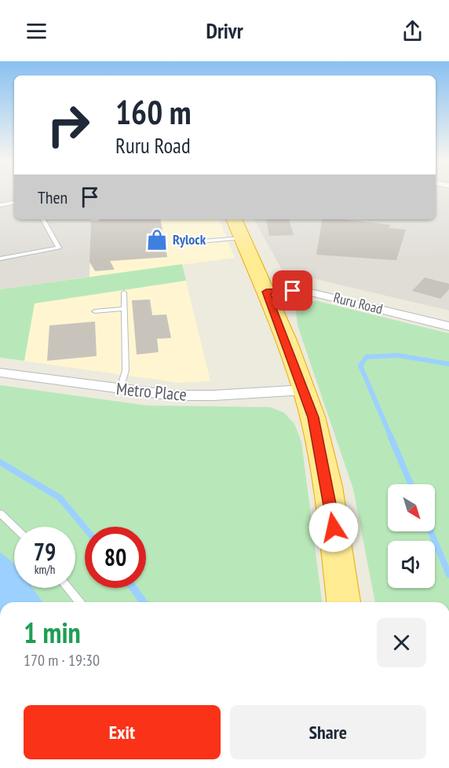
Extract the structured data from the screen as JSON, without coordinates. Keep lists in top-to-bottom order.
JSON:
{
  "streets": {
    "street": ["Ruru Road", "Metro Place"]
  },
  "places": {
    "shop": ["Rylock"]
  },
  "north": "bottom right",
  "page": {
    "header": "Drivr",
    "turn": ["160 m", "Ruru Road"],
    "then": "Then",
    "speed": "79 km/h",
    "limit": "80",
    "heading": ["1 min", "170 m · 19:30"],
    "buttons": ["Exit", "Share"]
  }
}
